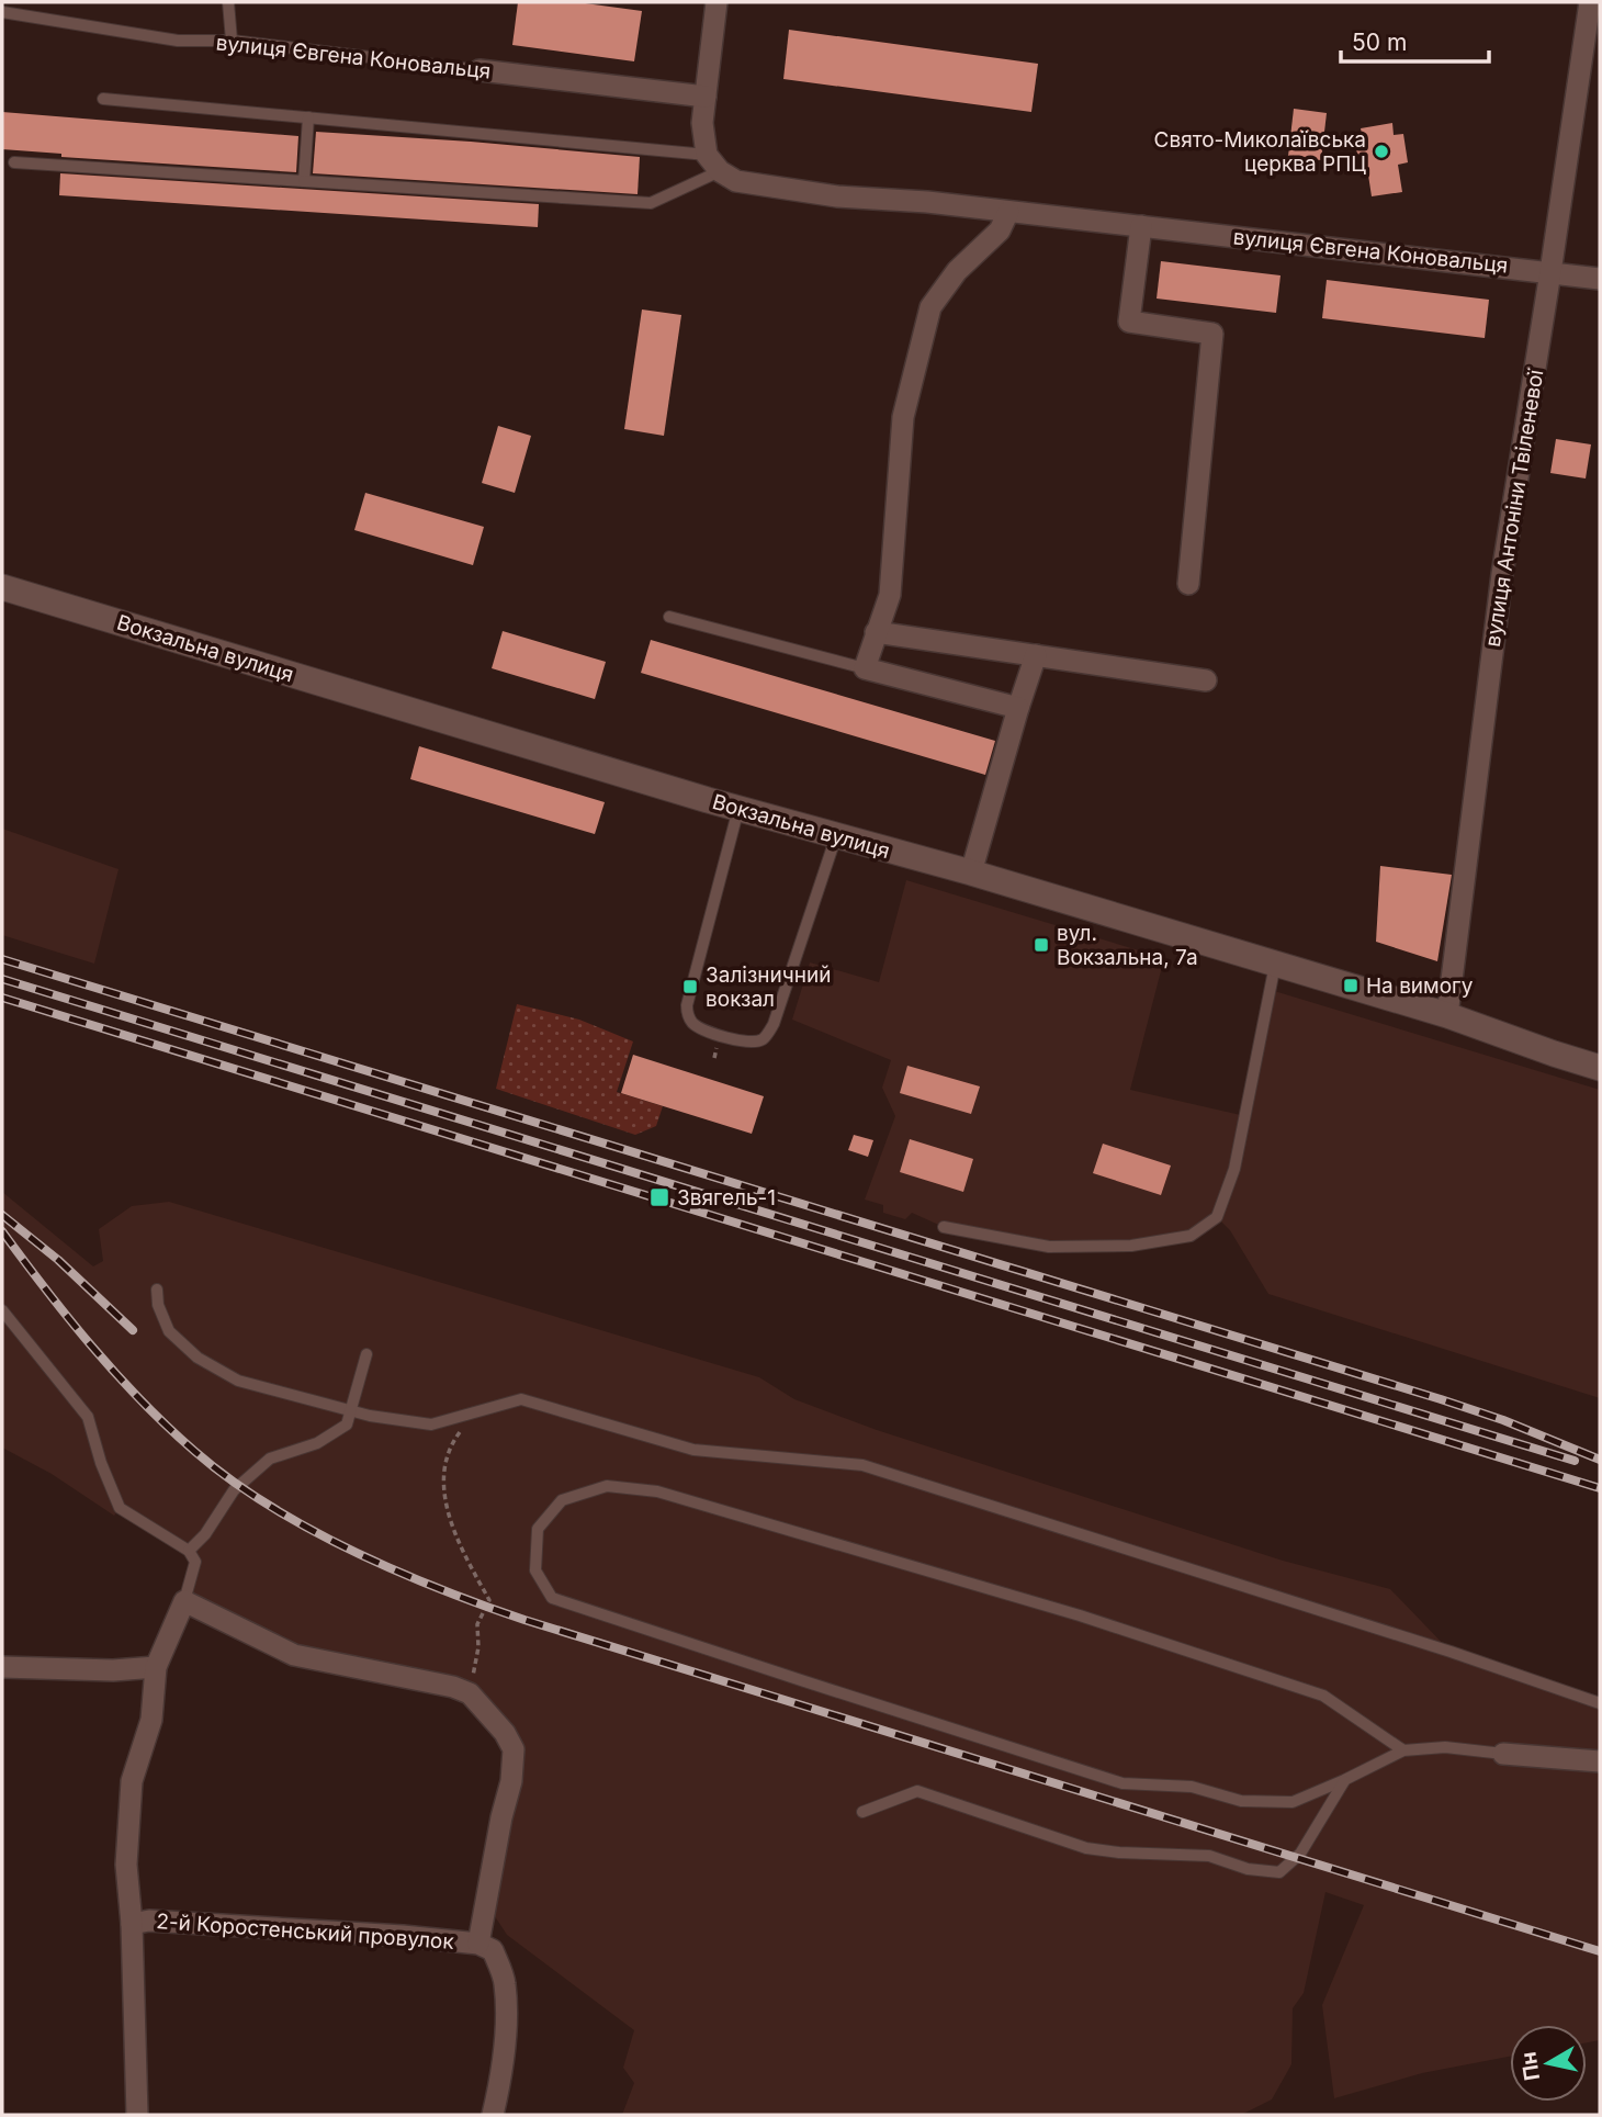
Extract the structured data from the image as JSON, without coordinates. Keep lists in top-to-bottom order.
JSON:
{
  "streets": {
    "street": [
      "вулиця Євгена Коновальця",
      "вулиця Антоніни Твіленевої",
      "Вокзальна вулиця",
      "2-й Коростенський провулок"
    ]
  },
  "crossings": [
    ["вулиця Євгена Коновальця", "вулиця Антоніни Твіленевої"],
    ["вулиця Антоніни Твіленевої", "Вокзальна вулиця"]
  ],
  "places": {
    "other": ["Свято-Миколаївська церква РПЦ"],
    "transit": [
      "вул. Вокзальна, 7а",
      "На вимогу",
      "Залізничний вокзал",
      "Звягель-1"
    ]
  },
  "scale_bar": "50 m",
  "north": "left"
}
